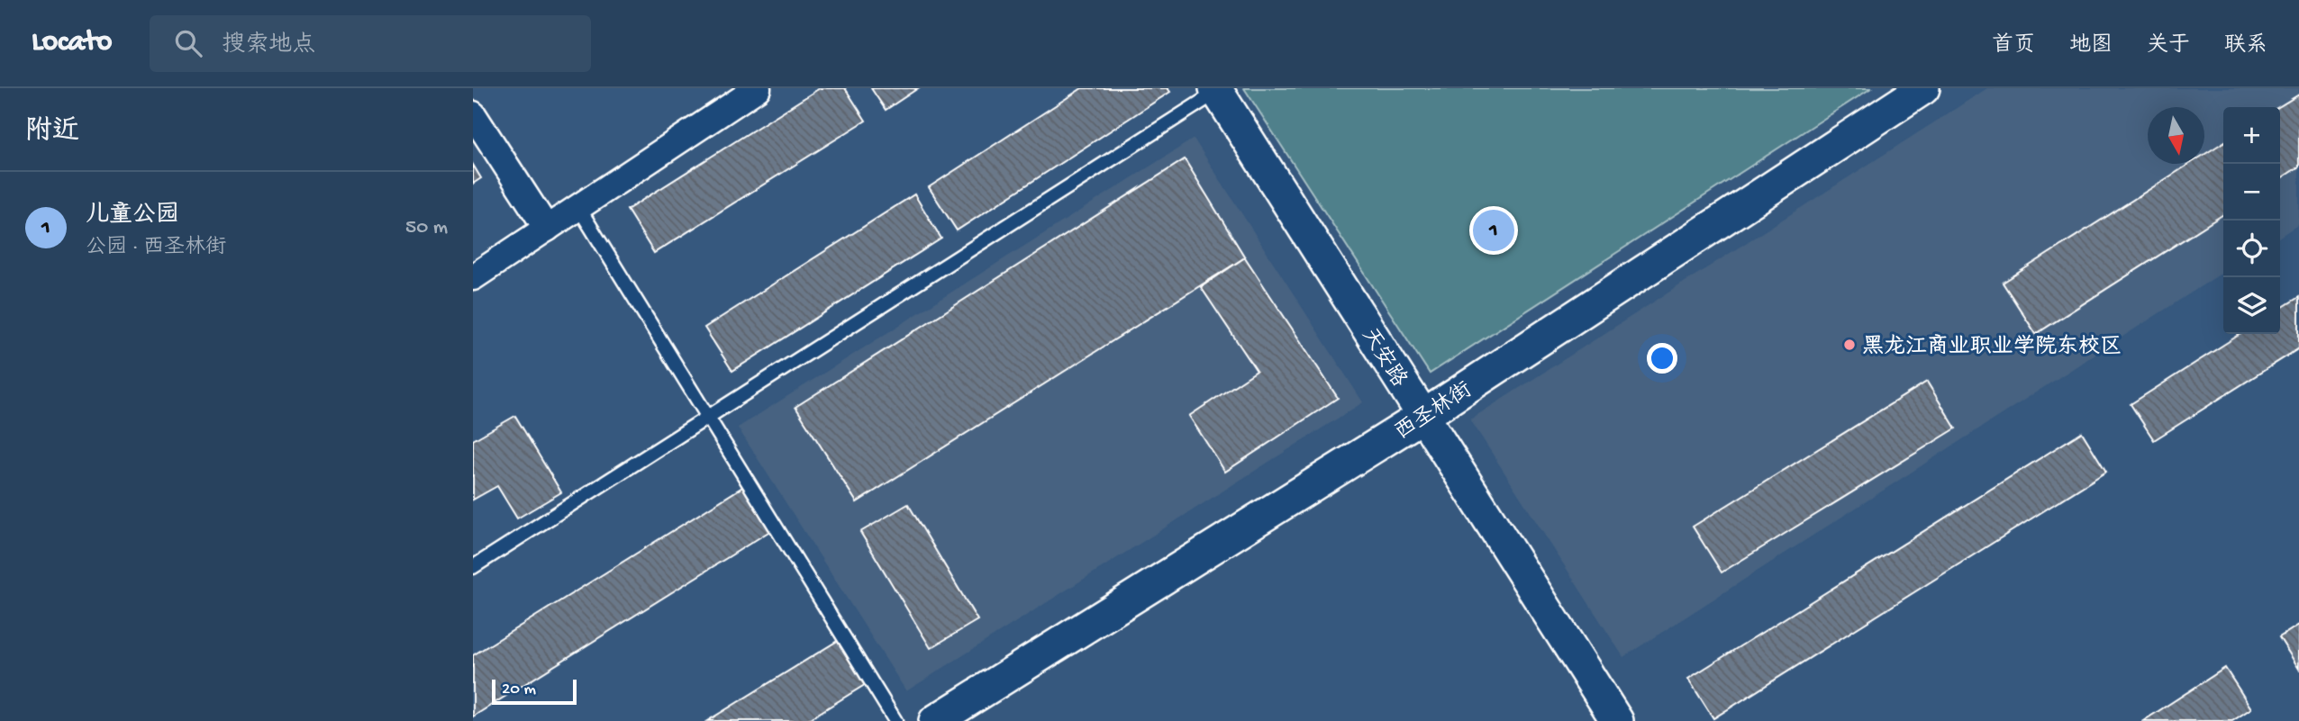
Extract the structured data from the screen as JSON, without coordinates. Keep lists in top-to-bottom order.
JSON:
{
  "streets": {
    "street": ["天安路", "西圣林街"]
  },
  "crossings": [
    ["天安路", "西圣林街"]
  ],
  "places": ["黑龙江商业职业学院东校区"],
  "scale_bar": "20 m",
  "north": "bottom",
  "page": {
    "header": "Locato",
    "search": "搜索地点",
    "nav": [
      "首页",
      "地图",
      "关于",
      "联系"
    ],
    "heading": "附近",
    "map_buttons": ["+", "−"],
    "list": [
      {
        "mark": "1",
        "name": "儿童公园",
        "note": "公园 · 西圣林街",
        "value": "50 m"
      }
    ],
    "pins": "1",
    "scale": "20 m"
  }
}
